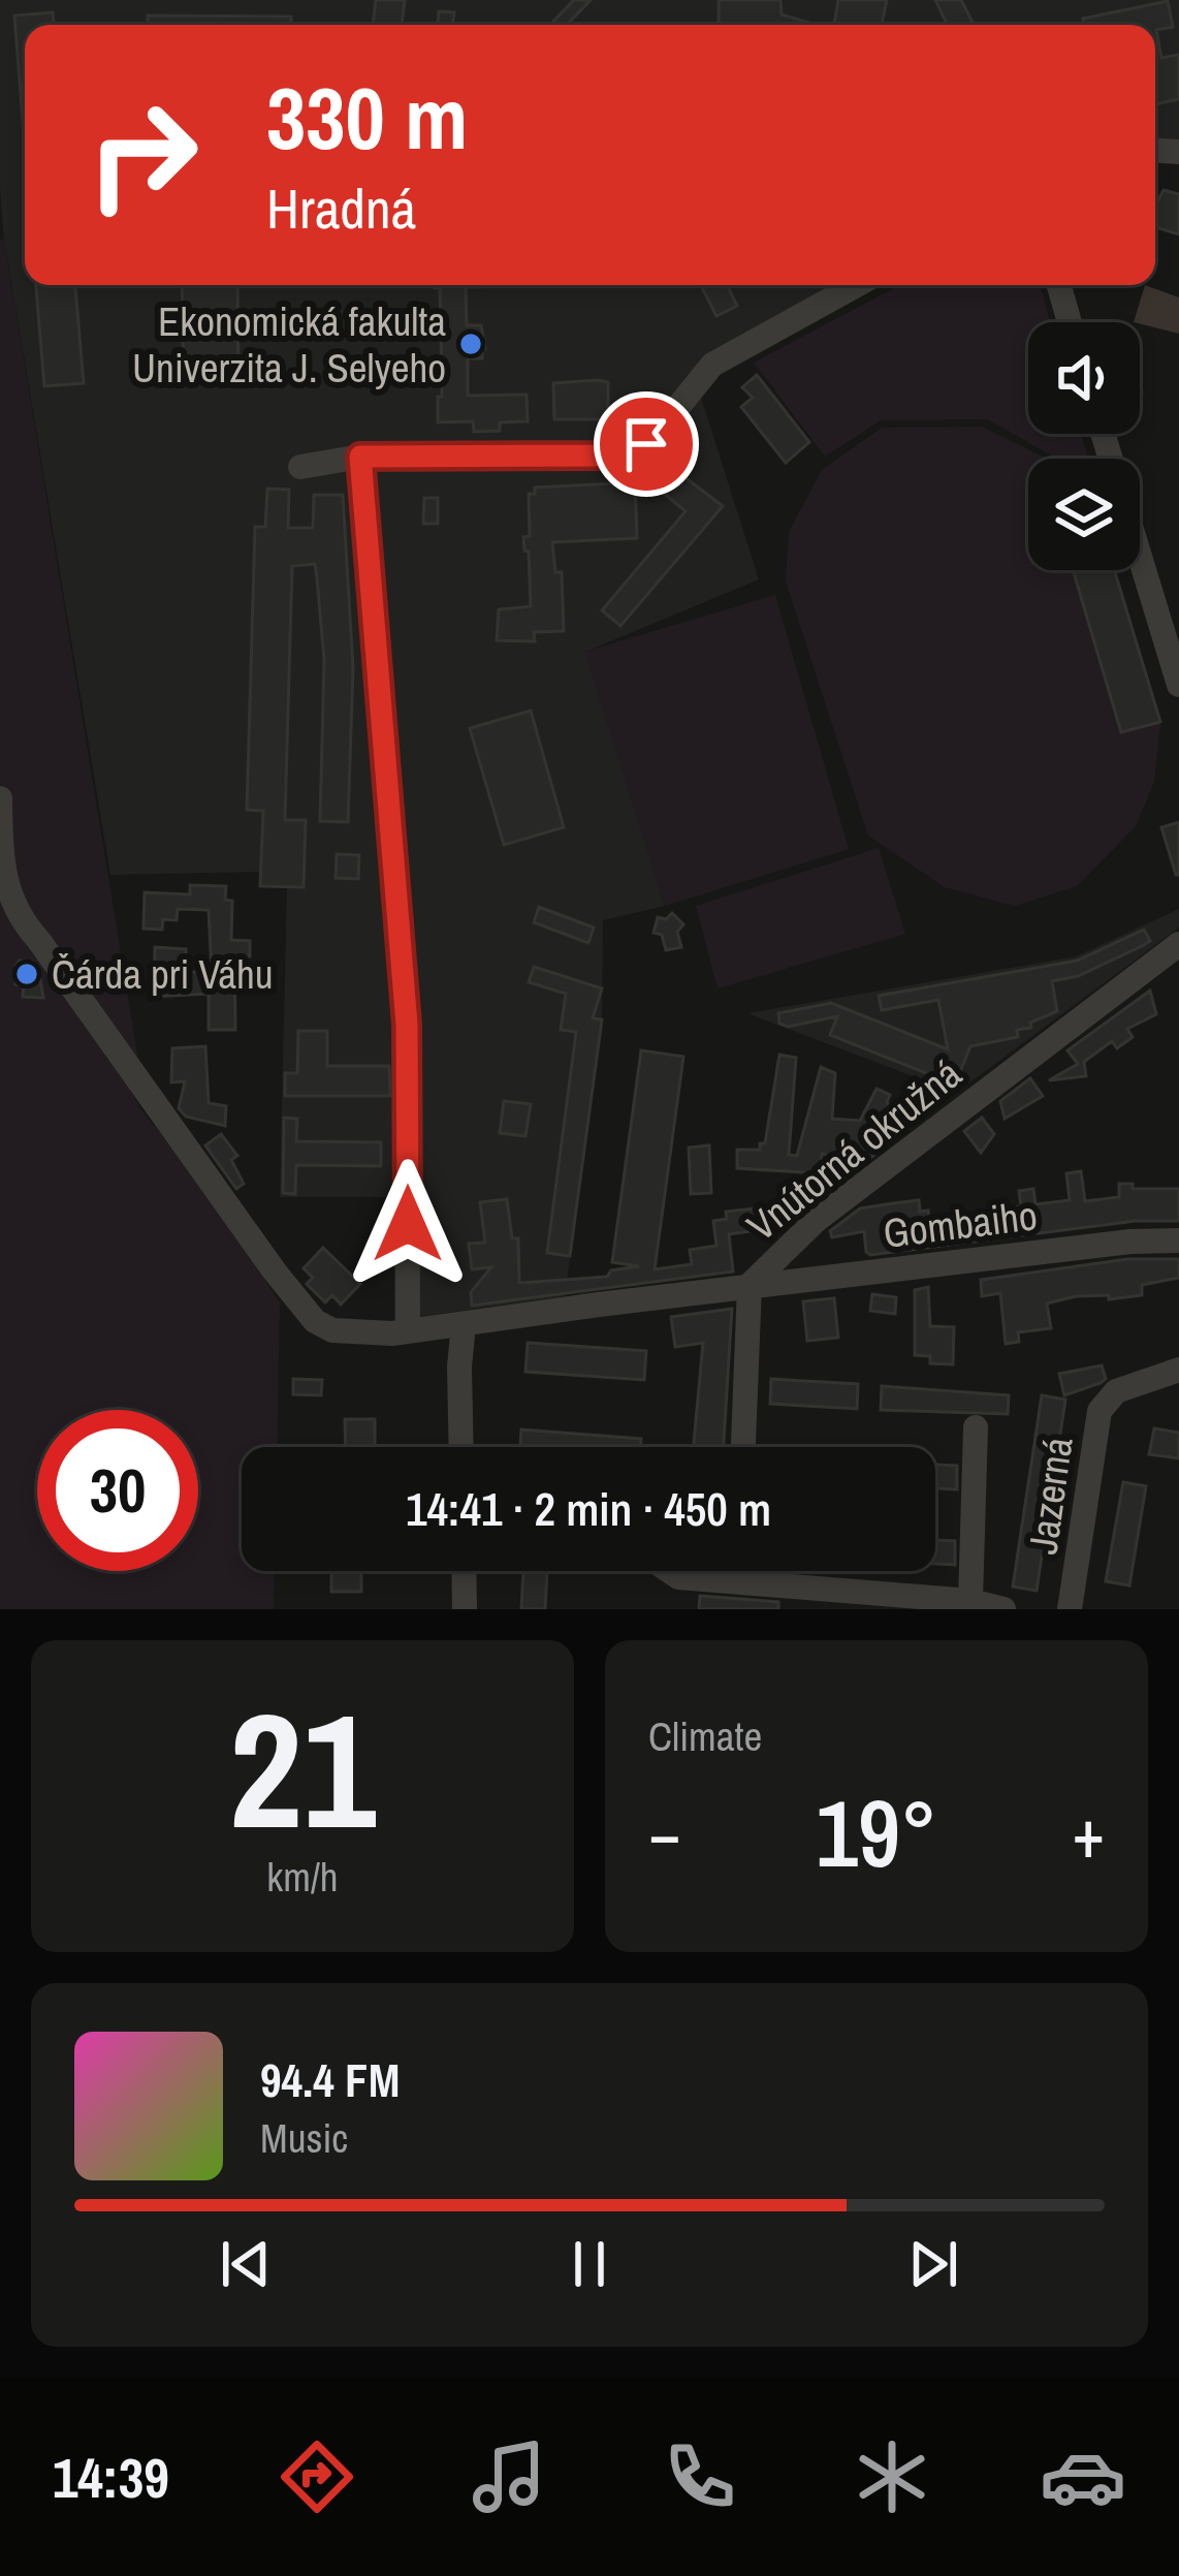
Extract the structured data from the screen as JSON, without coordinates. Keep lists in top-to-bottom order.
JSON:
{
  "streets": {
    "street": ["Vnútorná okružná", "Gombaiho", "Jazerná"]
  },
  "crossings": [
    ["Vnútorná okružná", "Gombaiho"]
  ],
  "places": ["Ekonomická fakulta Univerzita J. Selyeho", "Čárda pri Váhu"],
  "page": {
    "turn": ["330 m", "Hradná"],
    "limit": "30",
    "trip": "14:41 · 2 min · 450 m",
    "tile": [
      ["21", "km/h"],
      "Climate"
    ],
    "heat": ["−", "19°", "+"],
    "song": ["94.4 FM", "Music"],
    "tabs": "14:39"
  }
}
